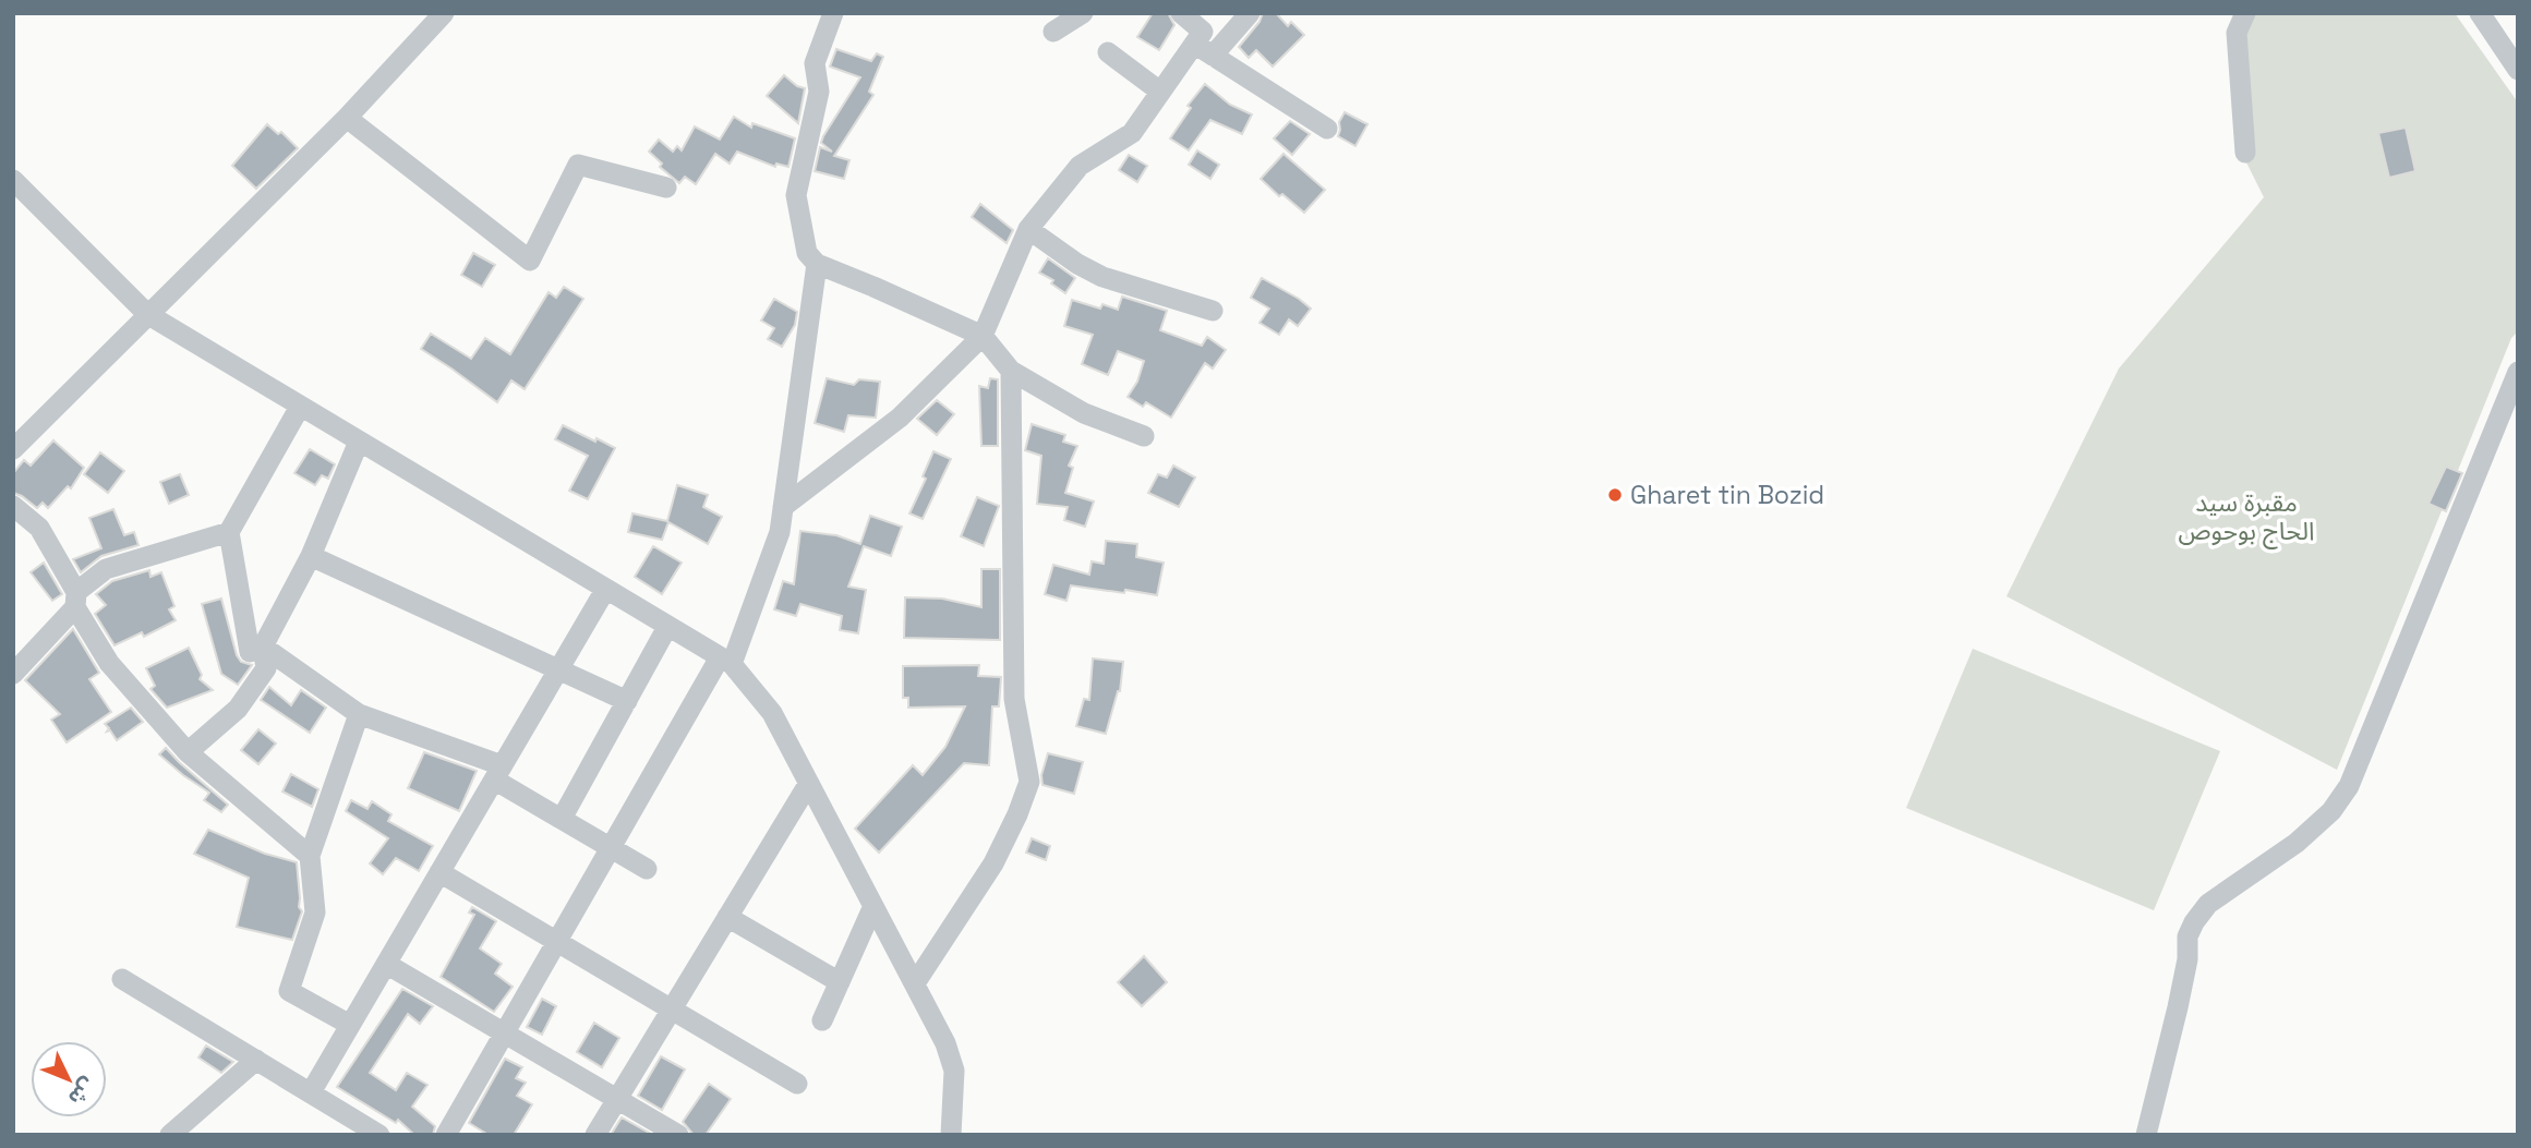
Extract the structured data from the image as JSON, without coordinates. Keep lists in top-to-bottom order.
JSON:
{
  "parks": ["مقبرة سيد الحاج بوحوص"],
  "places": ["Gharet tin Bozid"],
  "north": "bottom right"
}
